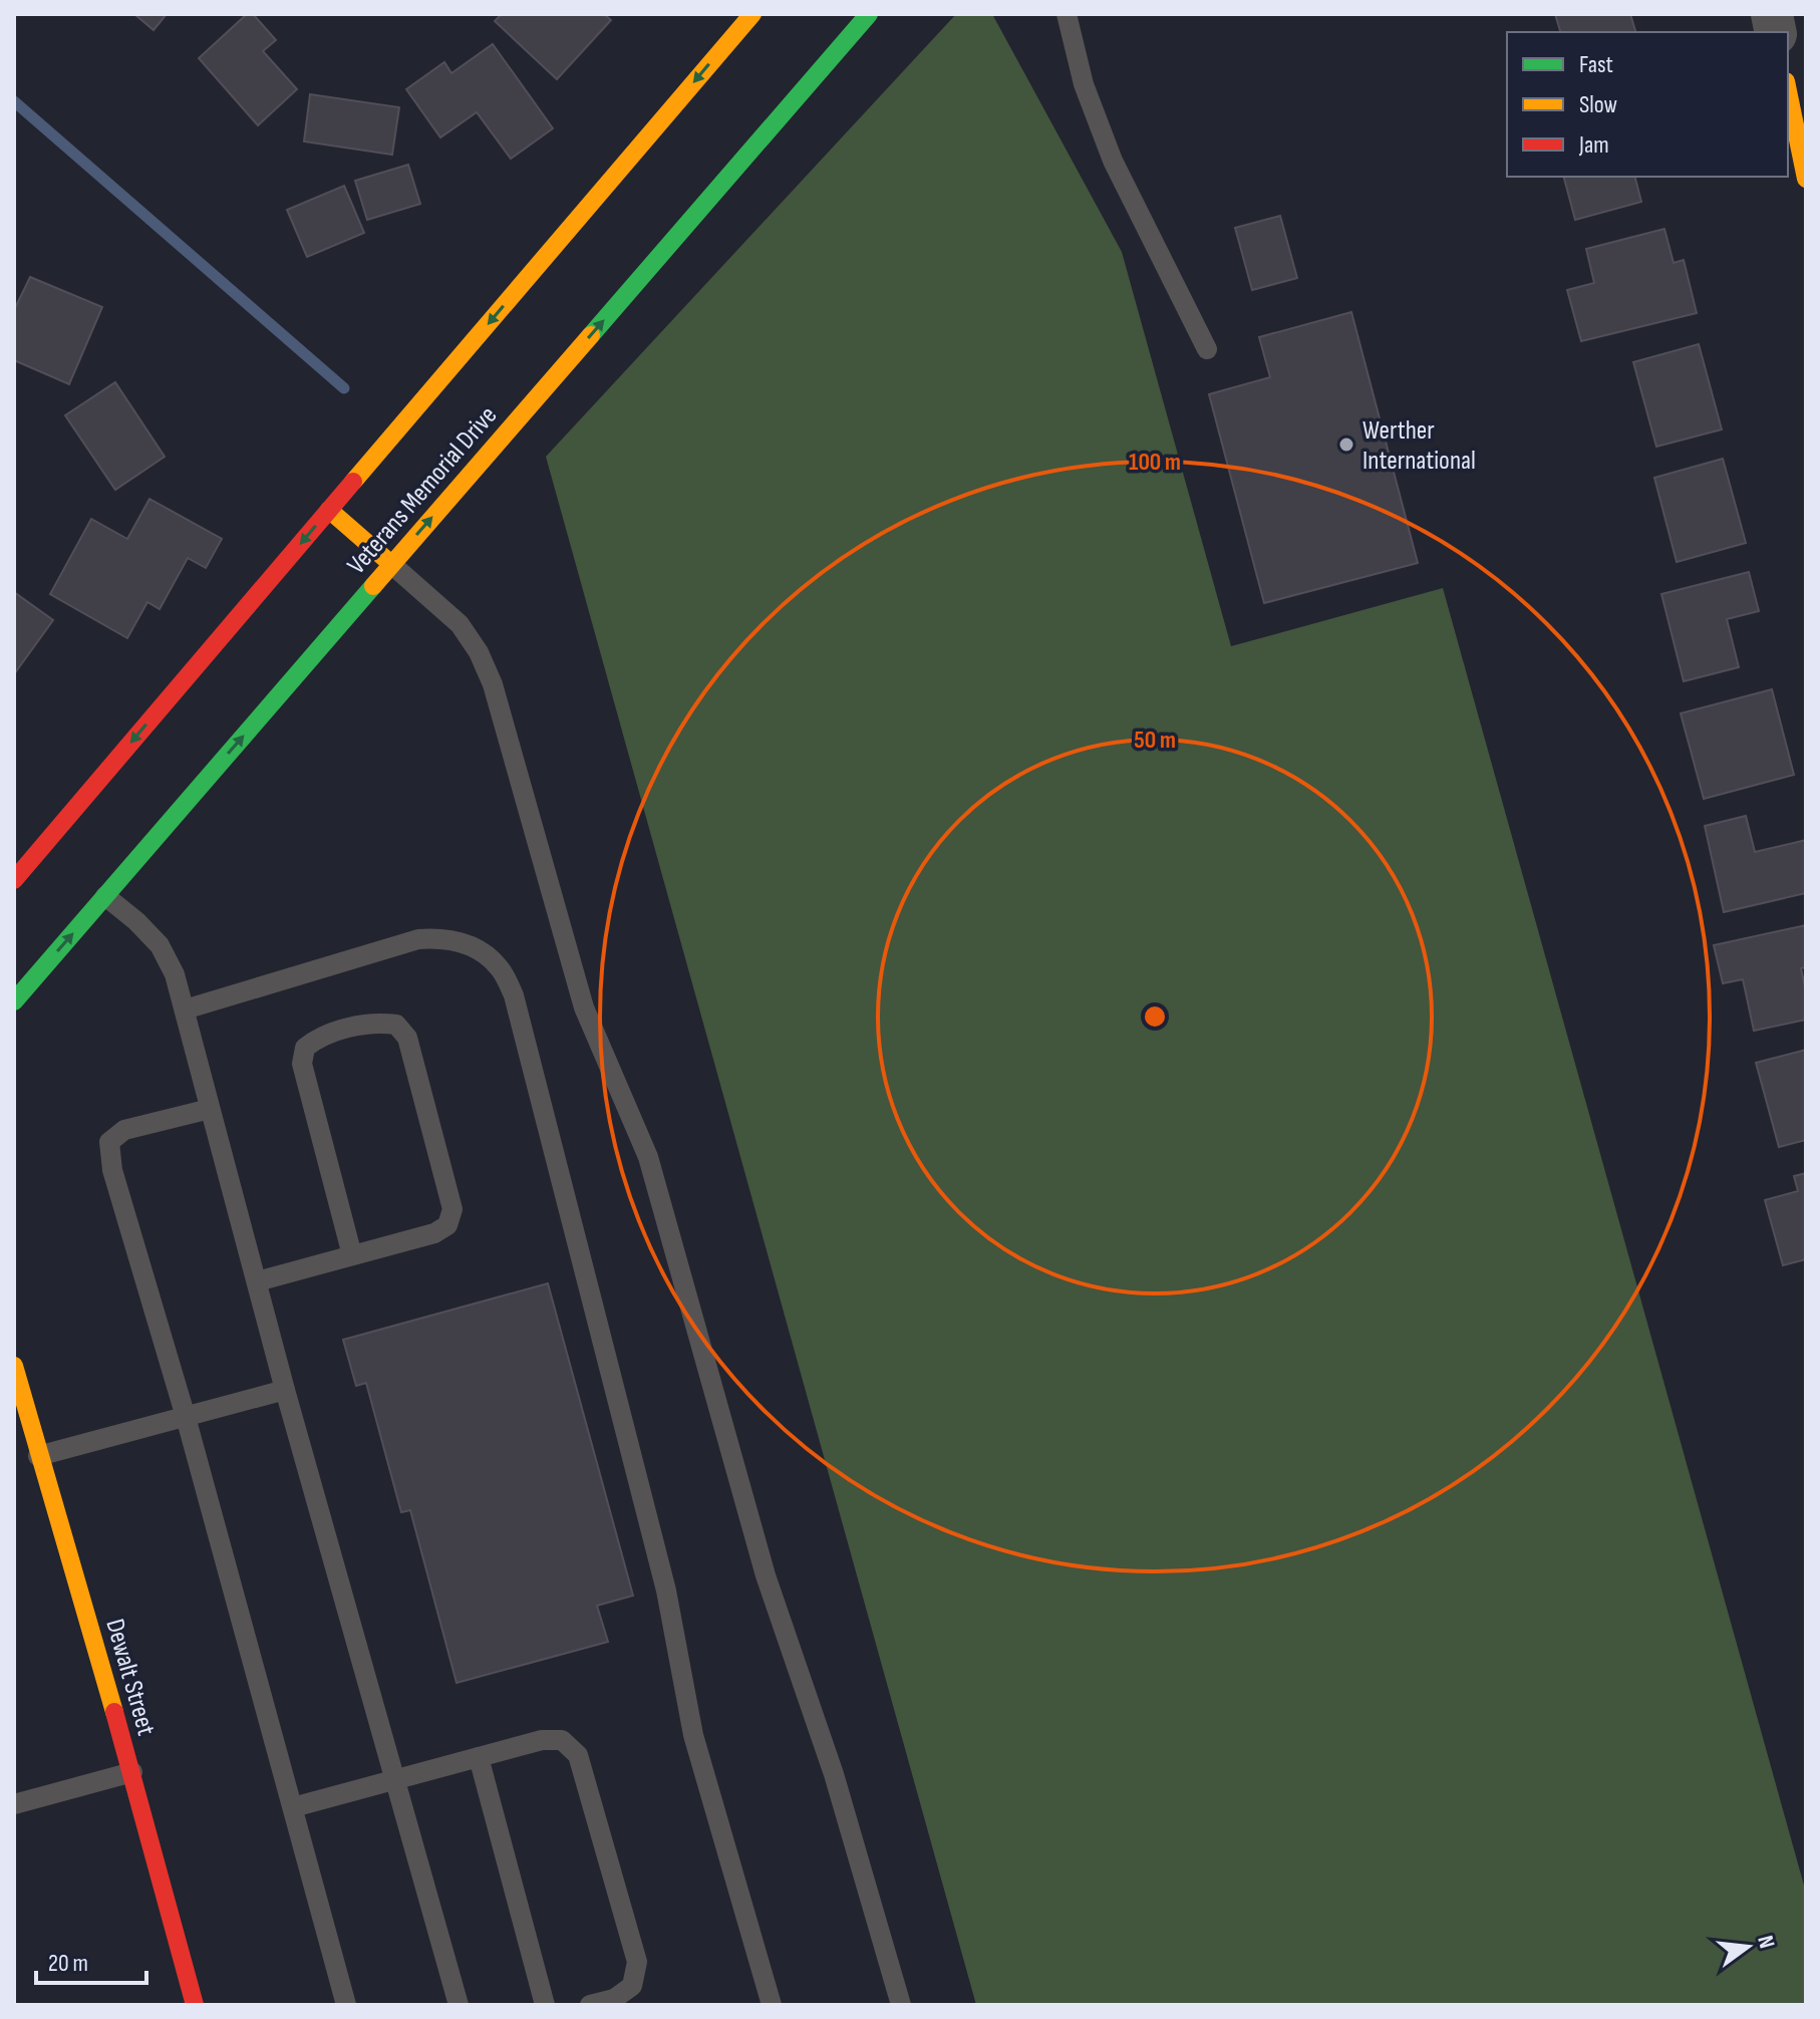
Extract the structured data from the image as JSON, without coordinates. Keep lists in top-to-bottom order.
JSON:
{
  "streets": {
    "main road": ["Veterans Memorial Drive", "Dewalt Street"]
  },
  "places": ["Werther International"],
  "legend": ["Fast", "Slow", "Jam"],
  "scale_bar": "20 m",
  "north": "right",
  "rings": ["100 m", "50 m"]
}
